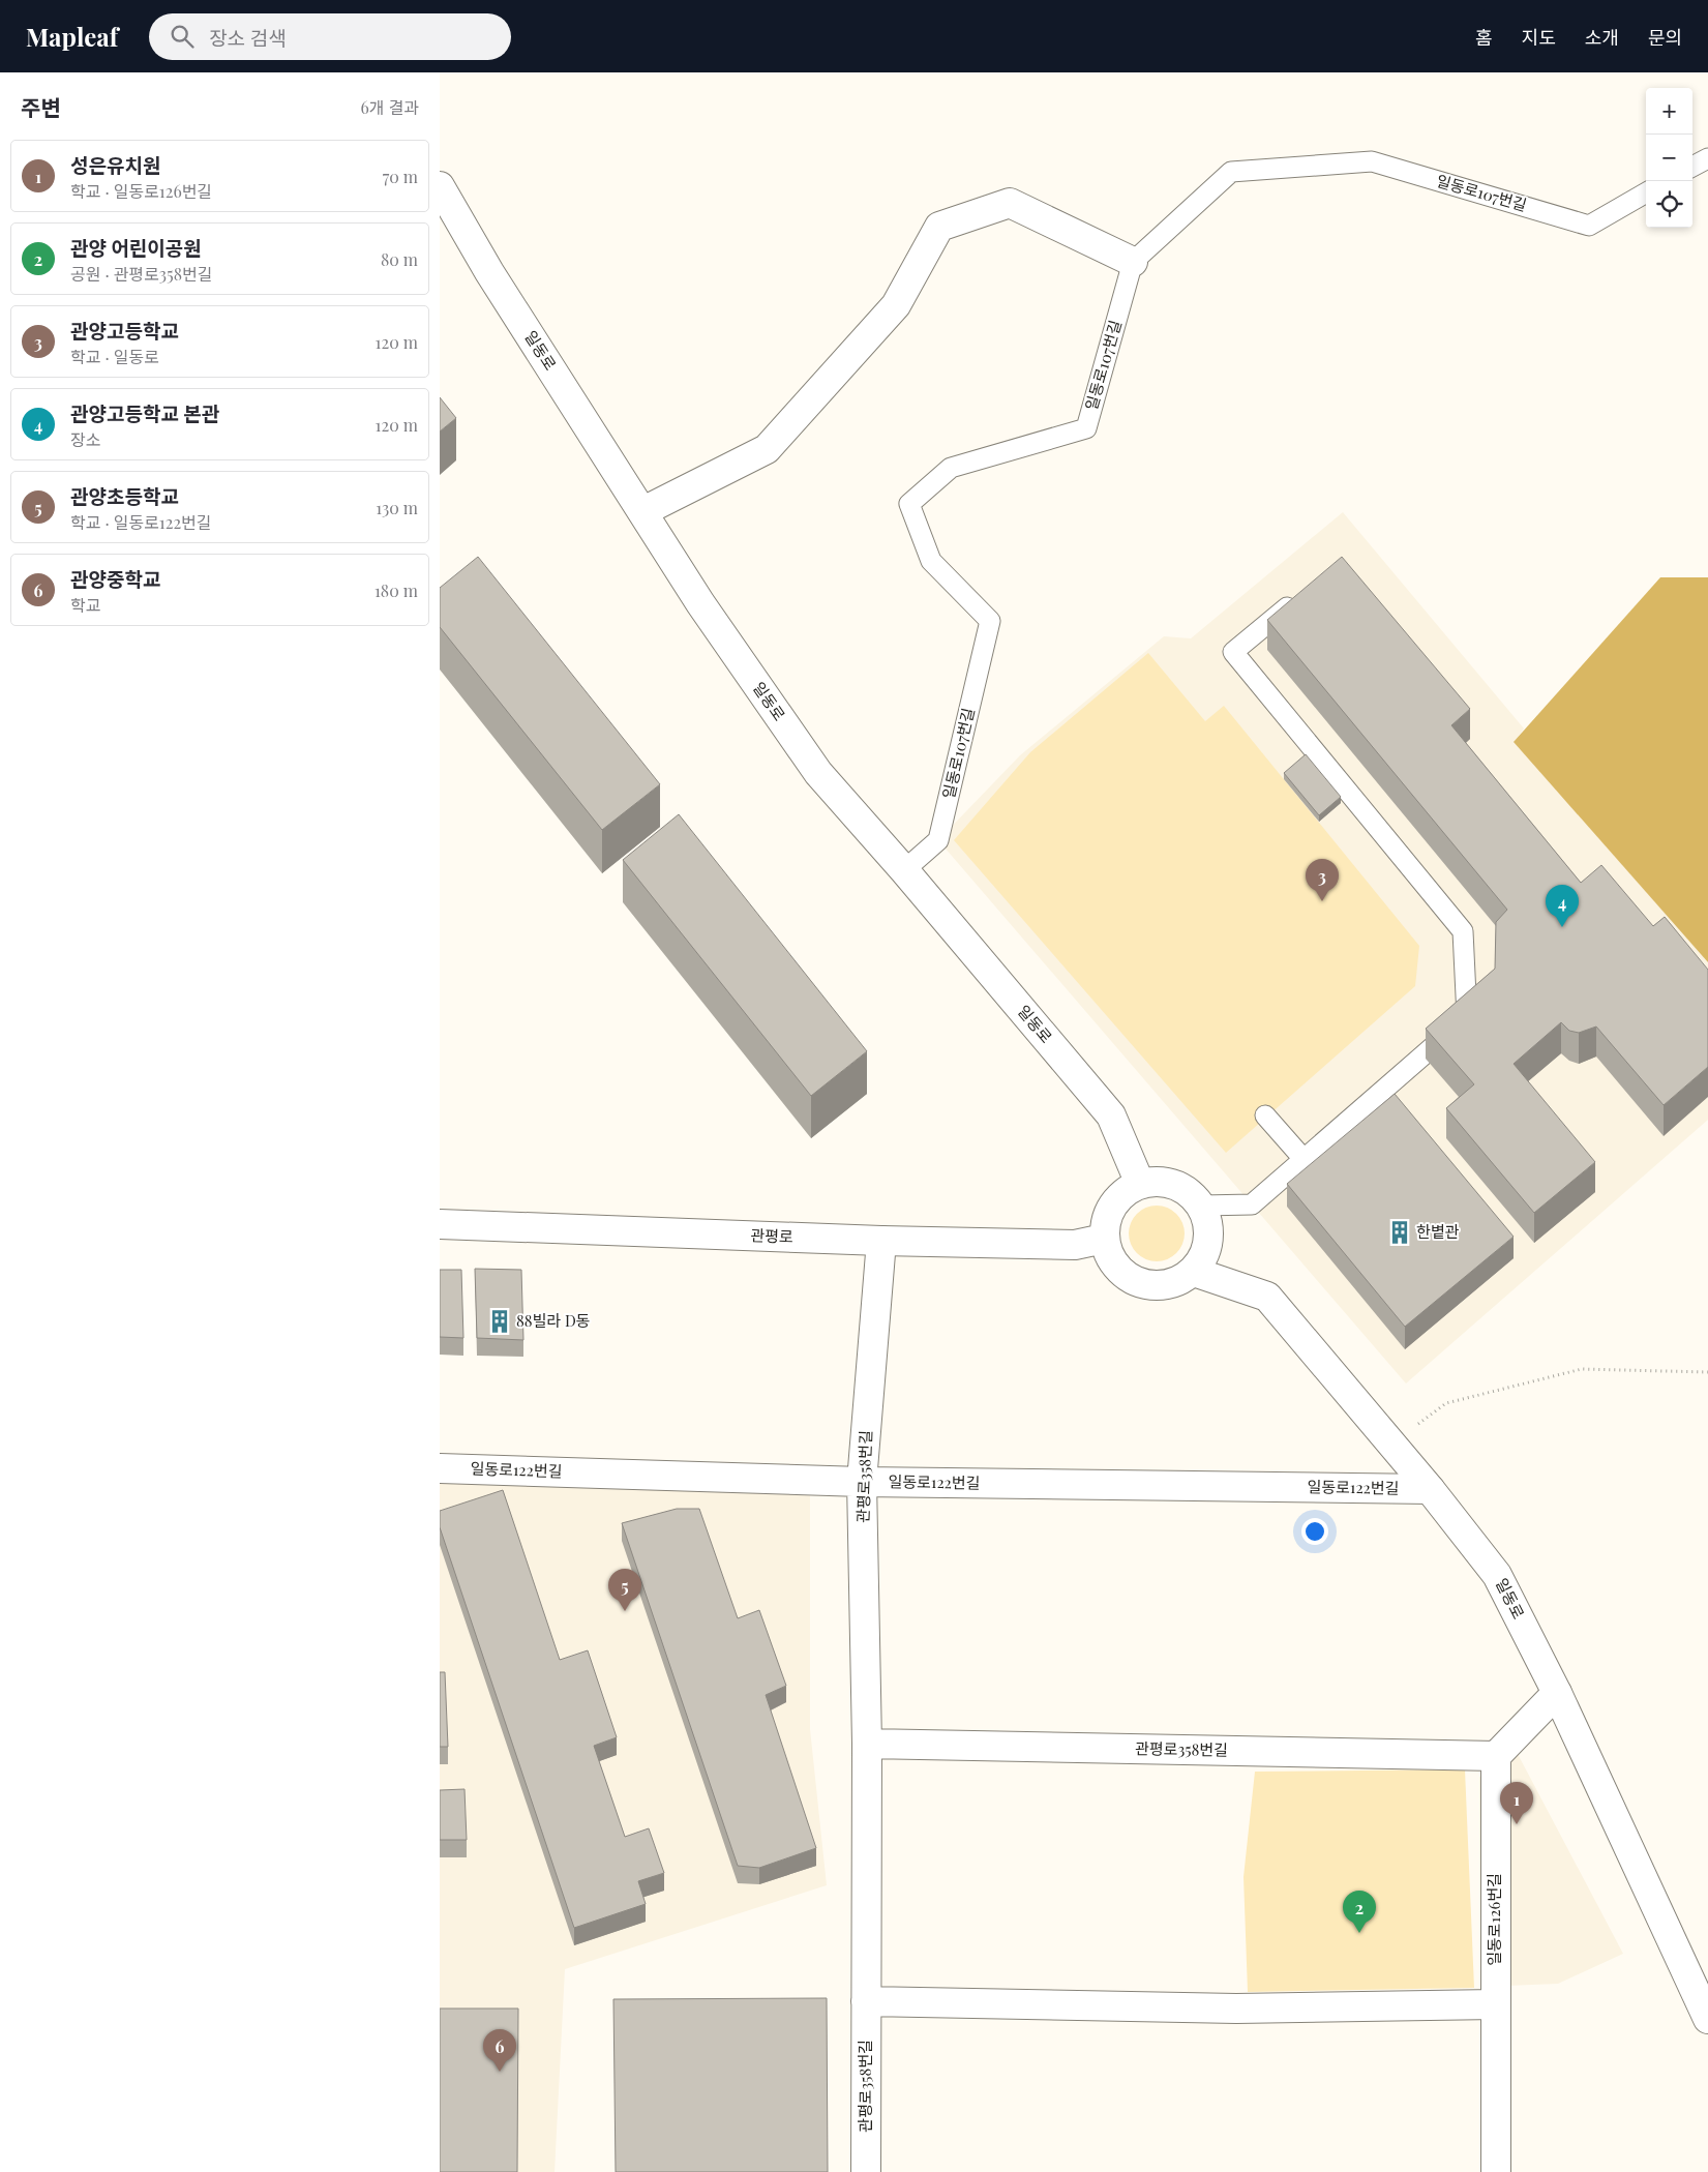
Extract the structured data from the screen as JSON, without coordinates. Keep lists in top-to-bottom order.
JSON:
{
  "streets": {
    "street": [
      "일동로",
      "관평로",
      "일동로122번길",
      "관평로358번길",
      "일동로126번길"
    ],
    "lane": ["일동로107번길"]
  },
  "crossings": [
    ["일동로107번길", "일동로"],
    ["일동로", "관평로"],
    ["일동로", "일동로122번길"],
    ["관평로", "관평로358번길"],
    ["일동로122번길", "관평로358번길"],
    ["관평로358번길", "일동로126번길"]
  ],
  "places": {
    "building": ["한볕관", "88빌라 D동"]
  },
  "page": {
    "header": "Mapleaf",
    "search": "장소 검색",
    "nav": [
      "홈",
      "지도",
      "소개",
      "문의"
    ],
    "heading": ["주변", "6개 결과"],
    "map_buttons": ["+", "−"],
    "list": [
      {
        "mark": "1",
        "name": "성은유치원",
        "note": "학교 · 일동로126번길",
        "value": "70 m"
      },
      {
        "mark": "2",
        "name": "관양 어린이공원",
        "note": "공원 · 관평로358번길",
        "value": "80 m"
      },
      {
        "mark": "3",
        "name": "관양고등학교",
        "note": "학교 · 일동로",
        "value": "120 m"
      },
      {
        "mark": "4",
        "name": "관양고등학교 본관",
        "note": "장소",
        "value": "120 m"
      },
      {
        "mark": "5",
        "name": "관양초등학교",
        "note": "학교 · 일동로122번길",
        "value": "130 m"
      },
      {
        "mark": "6",
        "name": "관양중학교",
        "note": "학교",
        "value": "180 m"
      }
    ],
    "pins": [
      "3",
      "4",
      "5",
      "1",
      "2",
      "6"
    ]
  }
}
